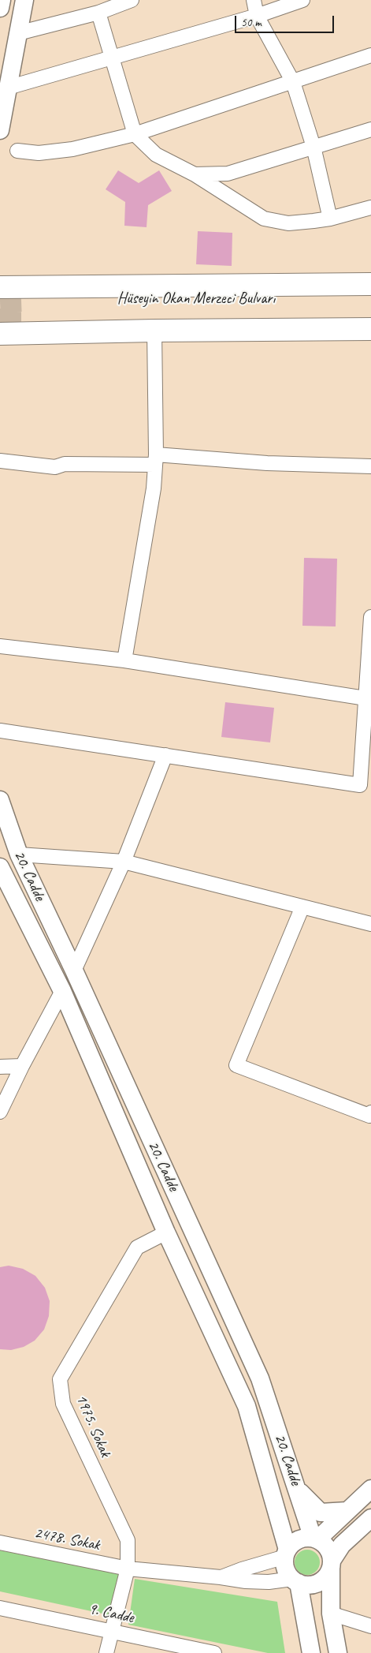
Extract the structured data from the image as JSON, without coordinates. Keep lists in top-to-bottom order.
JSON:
{
  "streets": {
    "main road": ["Hüseyin Okan Merzeci Bulvarı"],
    "street": [
      "20. Cadde",
      "1975. Sokak",
      "2478. Sokak",
      "9. Cadde"
    ]
  },
  "crossings": [
    ["20. Cadde", "1975. Sokak"],
    ["20. Cadde", "2478. Sokak"],
    ["1975. Sokak", "2478. Sokak"]
  ],
  "scale_bar": "50 m"
}
